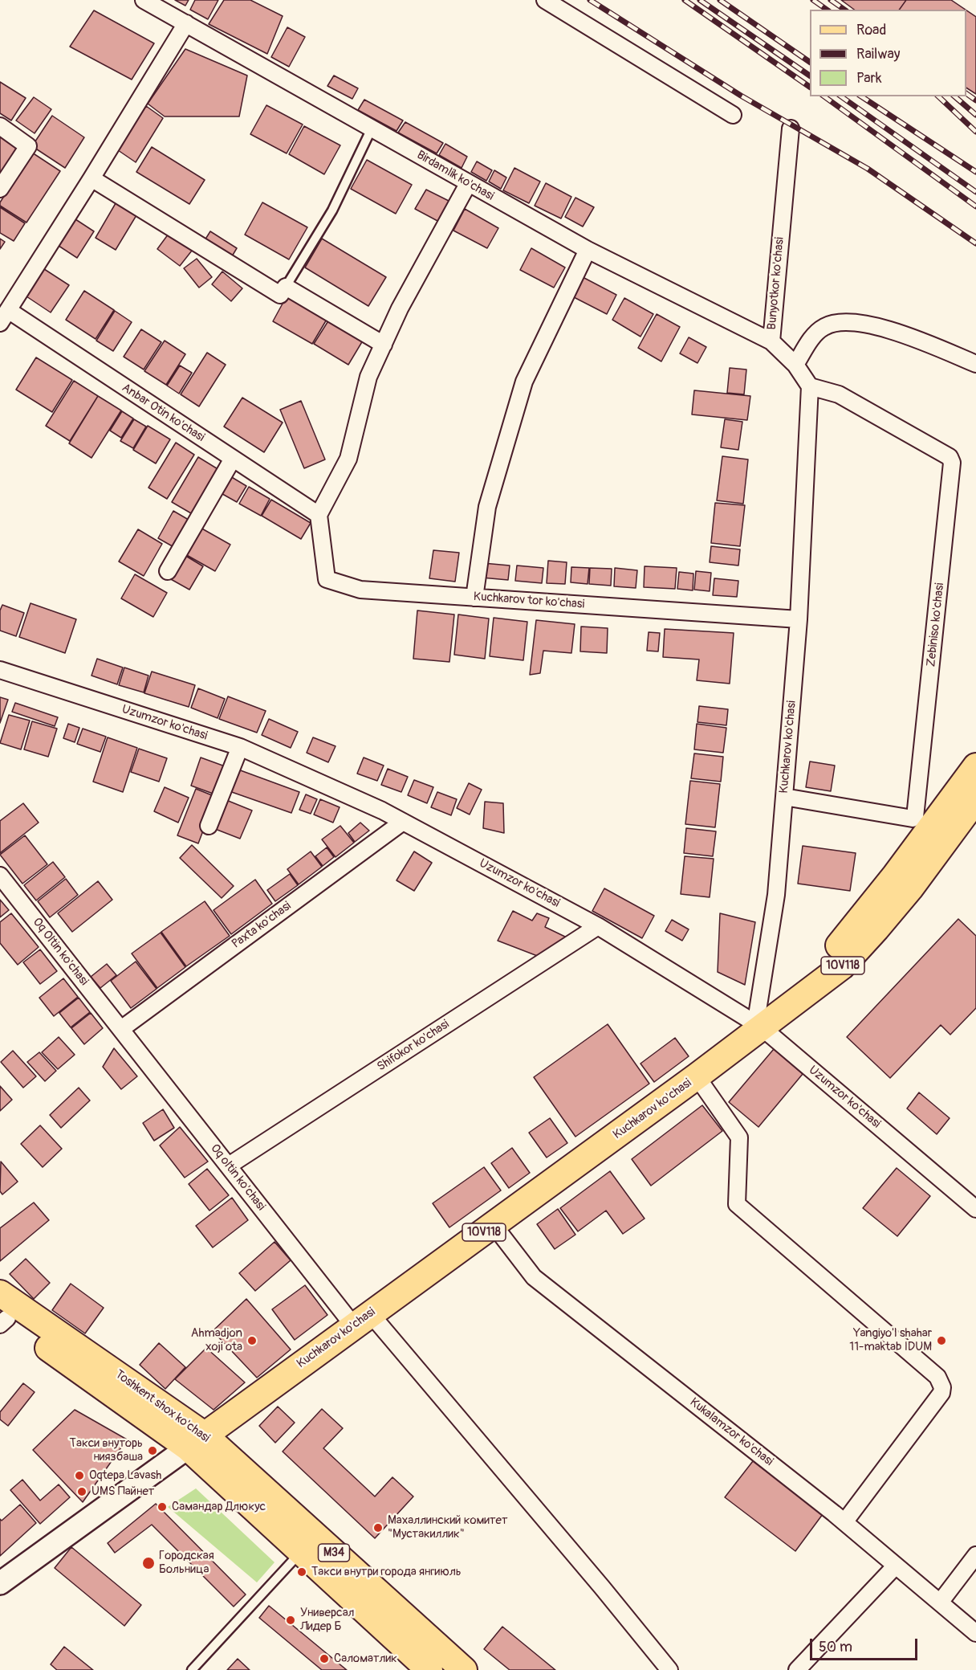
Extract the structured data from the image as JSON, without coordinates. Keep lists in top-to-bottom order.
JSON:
{
  "streets": {
    "main road": [
      "Kuchkarov ko'chasi",
      "10V118",
      "Toshkent shox ko'chasi",
      "M34"
    ],
    "street": [
      "Birdamlik ko'chasi",
      "Bunyotkor ko'chasi",
      "Anbar Otin ko'chasi",
      "Kuchkarov tor ko'chasi",
      "Zebiniso ko'chasi",
      "Uzumzor ko'chasi",
      "Paxta ko'chasi",
      "Oq Oltin ko'chasi",
      "Shifokor ko'chasi",
      "Oq oltin ko'chasi",
      "Kukalamzor ko'chasi"
    ]
  },
  "crossings": [
    ["Birdamlik ko'chasi", "Bunyotkor ko'chasi"],
    ["Anbar Otin ko'chasi", "Kuchkarov tor ko'chasi"],
    ["Kuchkarov tor ko'chasi", "Kuchkarov ko'chasi"],
    ["Zebiniso ko'chasi", "Kuchkarov ko'chasi"],
    ["Uzumzor ko'chasi", "Kuchkarov ko'chasi"],
    ["Uzumzor ko'chasi", "Paxta ko'chasi"],
    ["Uzumzor ko'chasi", "10V118"],
    ["Uzumzor ko'chasi", "Shifokor ko'chasi"],
    ["Kuchkarov ko'chasi", "10V118"],
    ["Kuchkarov ko'chasi", "Oq oltin ko'chasi"],
    ["Kuchkarov ko'chasi", "Toshkent shox ko'chasi"],
    ["Kuchkarov ko'chasi", "Kukalamzor ko'chasi"],
    ["Paxta ko'chasi", "Oq Oltin ko'chasi"],
    ["Paxta ko'chasi", "Oq oltin ko'chasi"],
    ["Oq Oltin ko'chasi", "Oq oltin ko'chasi"],
    ["Shifokor ko'chasi", "Oq oltin ko'chasi"]
  ],
  "places": [
    "Ahmadjon xoji ota",
    "Yangiyo'l shahar 11-maktab IDUM",
    "Такси внуторь ниязбаша",
    "Oqtepa Lavash",
    "UMS Пайнет",
    "Самандар Длюкус",
    "Махаллинский комитет \"Мустакиллик\"",
    "Городская Больница",
    "Такси внутри города янгиюль",
    "Универсал Лидер Б",
    "Саломатлик"
  ],
  "legend": ["Road", "Railway", "Park"],
  "scale_bar": "50 m"
}
